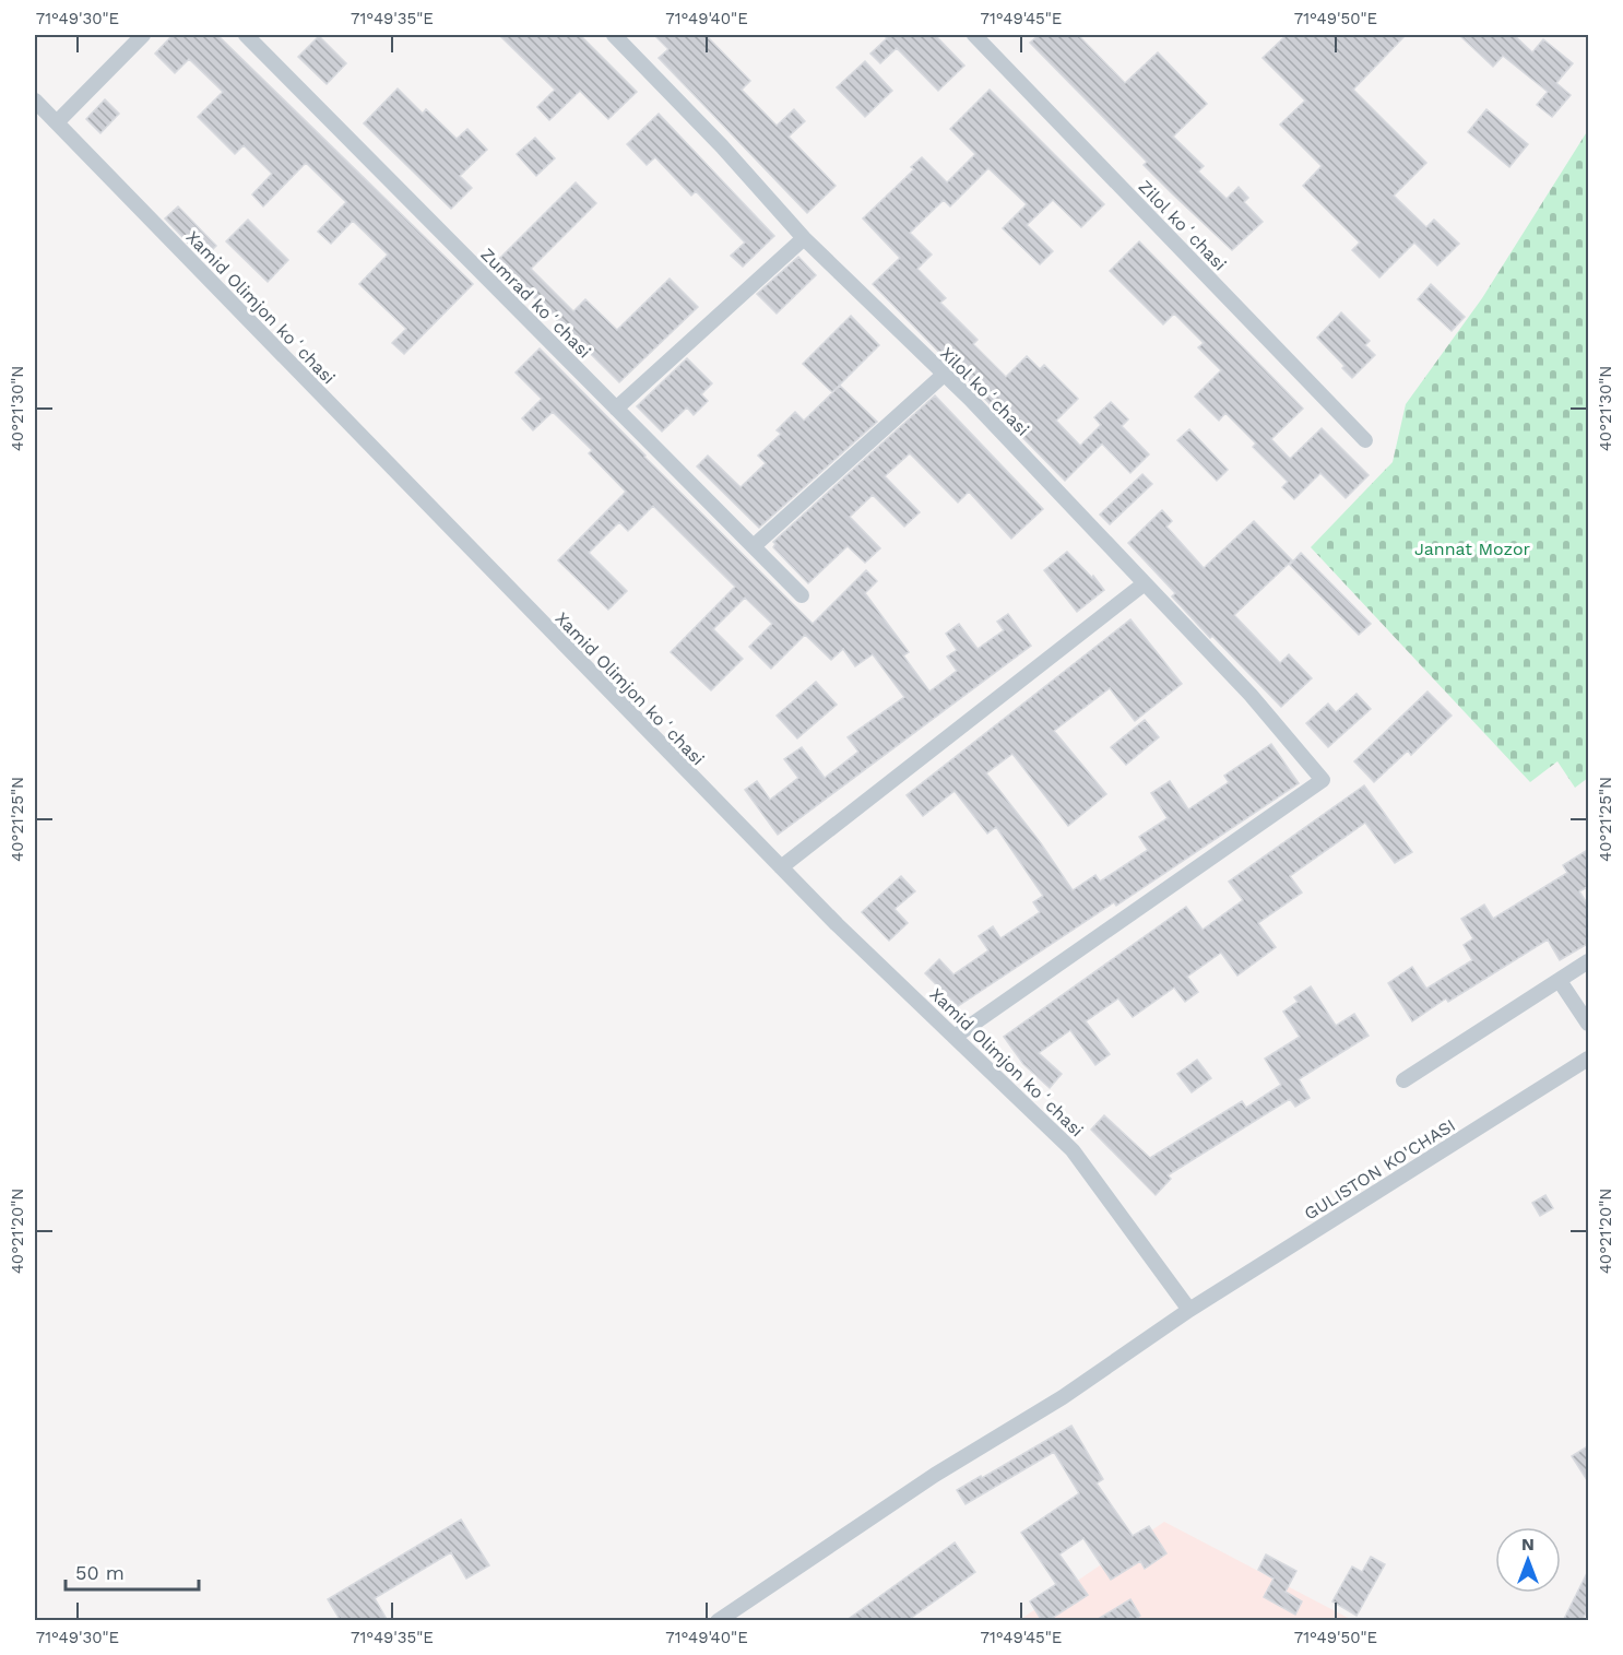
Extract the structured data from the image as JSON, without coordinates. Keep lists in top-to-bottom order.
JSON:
{
  "streets": {
    "street": [
      "Zilol koʻchasi",
      "Zumrad koʻchasi",
      "Xamid Olimjon koʻchasi",
      "Xilol koʻchasi",
      "GULISTON KO'CHASI"
    ]
  },
  "crossings": [
    ["Xamid Olimjon koʻchasi", "Xilol koʻchasi"],
    ["Xamid Olimjon koʻchasi", "GULISTON KO'CHASI"]
  ],
  "parks": ["Jannat Mozor"],
  "scale_bar": "50 m",
  "north": "top",
  "coordinates": [
    "71°49'30\"E",
    "71°49'35\"E",
    "71°49'40\"E",
    "71°49'45\"E",
    "71°49'50\"E",
    "40°21'30\"N",
    "40°21'25\"N",
    "40°21'20\"N"
  ]
}
